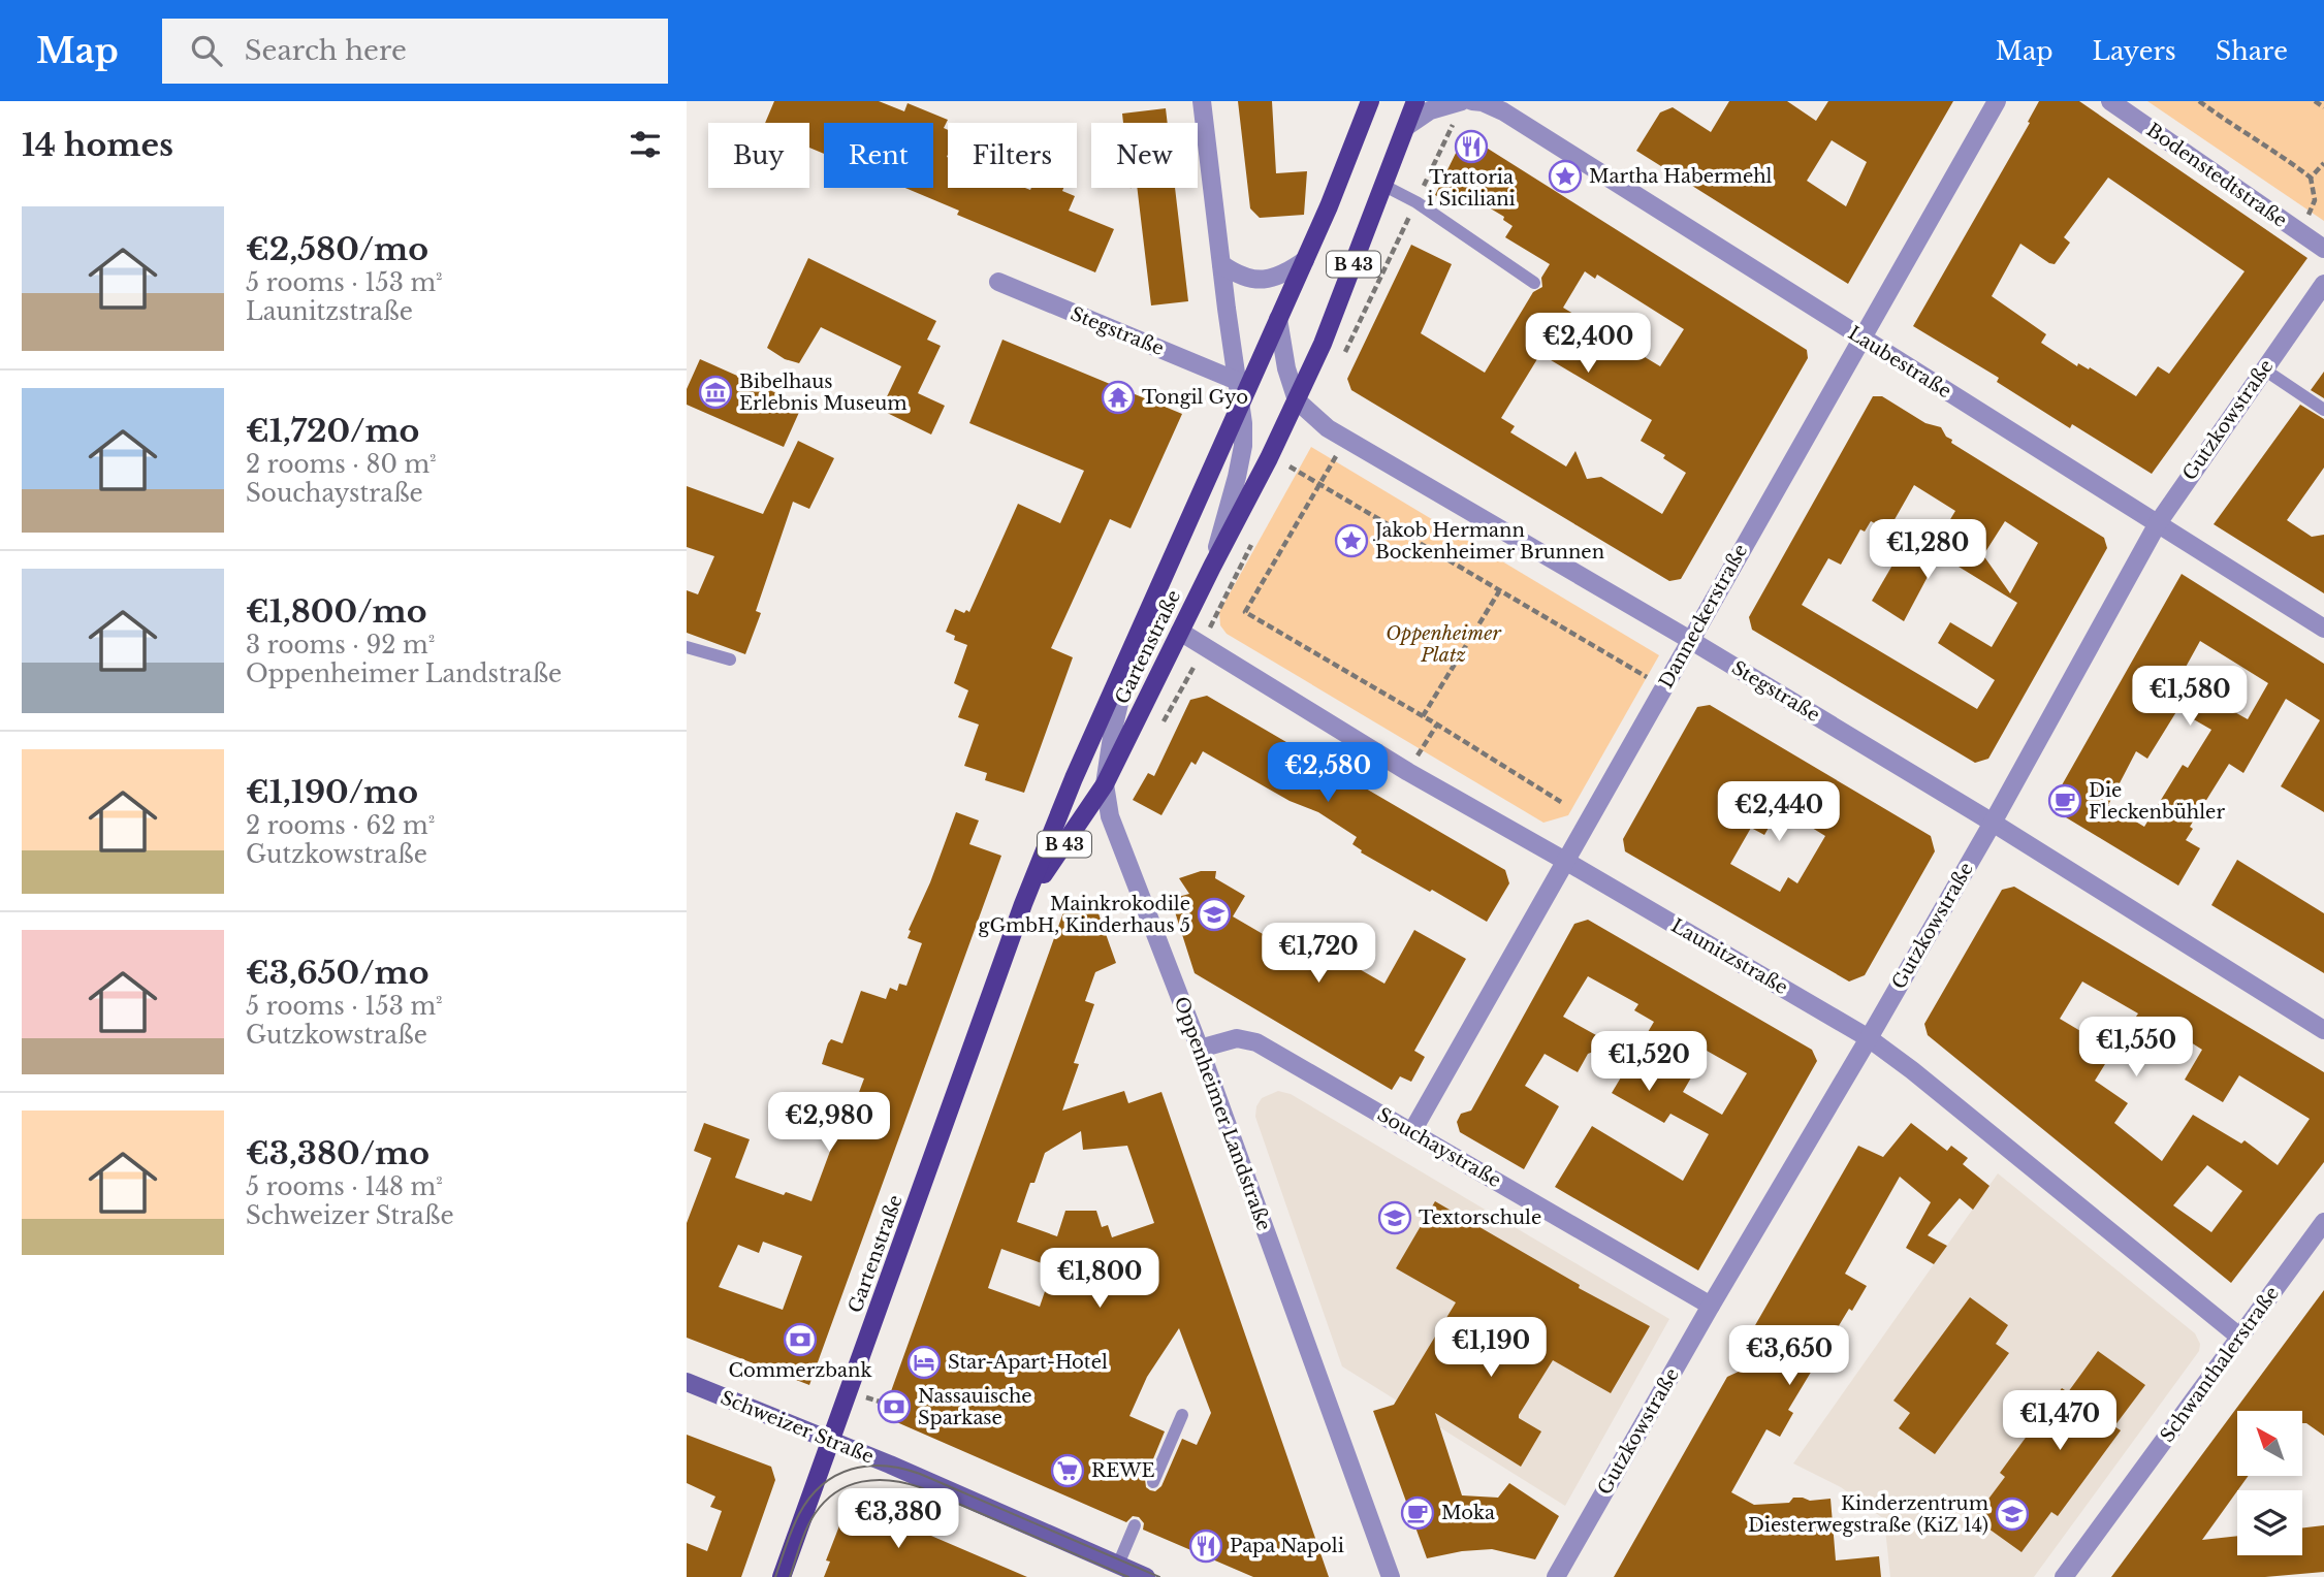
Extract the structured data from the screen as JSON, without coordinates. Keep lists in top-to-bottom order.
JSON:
{
  "streets": {
    "main road": ["B 43", "Gartenstraße"],
    "street": [
      "Bodenstedtstraße",
      "Stegstraße",
      "Laubestraße",
      "Gutzkowstraße",
      "Danneckerstraße",
      "Launitzstraße",
      "Oppenheimer Landstraße",
      "Souchaystraße",
      "Schwanthalerstraße",
      "Schweizer Straße"
    ]
  },
  "crossings": [
    ["B 43", "Stegstraße"],
    ["B 43", "Gartenstraße"],
    ["Stegstraße", "Gutzkowstraße"],
    ["Stegstraße", "Danneckerstraße"],
    ["Stegstraße", "Gartenstraße"],
    ["Laubestraße", "Gutzkowstraße"],
    ["Laubestraße", "Danneckerstraße"],
    ["Gutzkowstraße", "Launitzstraße"],
    ["Gutzkowstraße", "Souchaystraße"],
    ["Danneckerstraße", "Launitzstraße"],
    ["Danneckerstraße", "Souchaystraße"],
    ["Gartenstraße", "Launitzstraße"],
    ["Gartenstraße", "Oppenheimer Landstraße"],
    ["Gartenstraße", "Schweizer Straße"],
    ["Launitzstraße", "Schwanthalerstraße"],
    ["Oppenheimer Landstraße", "Souchaystraße"]
  ],
  "parks": ["Oppenheimer Platz"],
  "places": {
    "restaurant": ["Trattoria i Siciliani", "Papa Napoli"],
    "place": ["Martha Habermehl", "Jakob Hermann Bockenheimer Brunnen"],
    "museum": ["Bibelhaus Erlebnis Museum"],
    "temple": ["Tongil Gyo"],
    "cafe": ["Die Fleckenbühler", "Moka"],
    "school or university": ["Mainkrokodile gGmbH, Kinderhaus 5", "Textorschule", "Kinderzentrum Diesterwegstraße (KiZ 14)"],
    "bank": ["Commerzbank", "Nassauische Sparkase"],
    "hotel": ["Star-Apart-Hotel"],
    "supermarket": ["REWE"]
  },
  "north": "top left",
  "page": {
    "header": "Map",
    "search": "Search here",
    "nav": ["Map", "Layers", "Share"],
    "heading": "14 homes",
    "chip": [
      "Buy",
      "Rent",
      "Filters",
      "New"
    ],
    "list": [
      {
        "name": "€2,580/mo",
        "note": "5 rooms · 153 m² · Launitzstraße"
      },
      {
        "name": "€1,720/mo",
        "note": "2 rooms · 80 m² · Souchaystraße"
      },
      {
        "name": "€1,800/mo",
        "note": "3 rooms · 92 m² · Oppenheimer Landstraße"
      },
      {
        "name": "€1,190/mo",
        "note": "2 rooms · 62 m² · Gutzkowstraße"
      },
      {
        "name": "€3,650/mo",
        "note": "5 rooms · 153 m² · Gutzkowstraße"
      },
      {
        "name": "€3,380/mo",
        "note": "5 rooms · 148 m² · Schweizer Straße"
      }
    ],
    "price": [
      "€2,400",
      "€1,280",
      "€1,580",
      "€2,580",
      "€2,440",
      "€1,720",
      "€1,550",
      "€1,520",
      "€2,980",
      "€1,800",
      "€1,190",
      "€3,650",
      "€1,470",
      "€3,380"
    ]
  }
}
